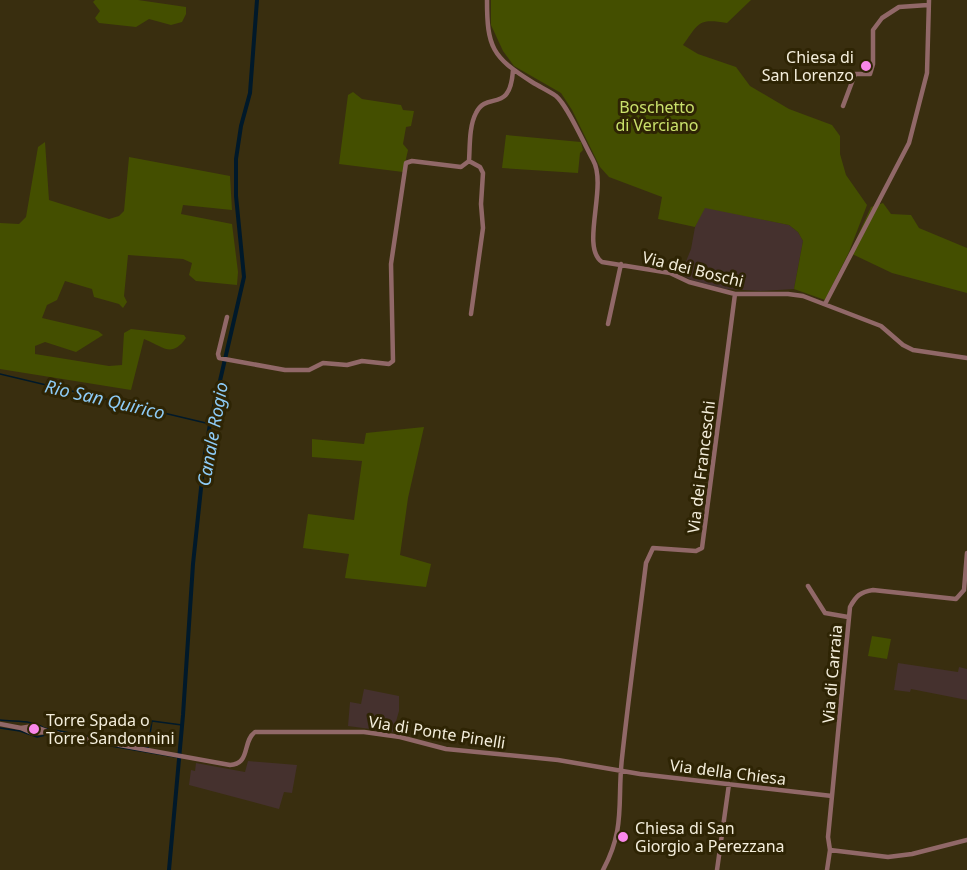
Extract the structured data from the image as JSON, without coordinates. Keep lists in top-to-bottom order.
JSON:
{
  "streets": {
    "street": [
      "Via dei Boschi",
      "Via dei Franceschi",
      "Via di Carraia",
      "Via di Ponte Pinelli",
      "Via della Chiesa"
    ]
  },
  "crossings": [
    ["Via dei Boschi", "Via dei Franceschi"],
    ["Via dei Franceschi", "Via di Ponte Pinelli"],
    ["Via dei Franceschi", "Via della Chiesa"],
    ["Via di Carraia", "Via della Chiesa"],
    ["Via di Ponte Pinelli", "Via della Chiesa"]
  ],
  "water": ["Rio San Quirico", "Canale Rogio"],
  "parks": ["Boschetto di Verciano"],
  "places": ["Chiesa di San Lorenzo", "Torre Spada o Torre Sandonnini", "Chiesa di San Giorgio a Perezzana"]
}
